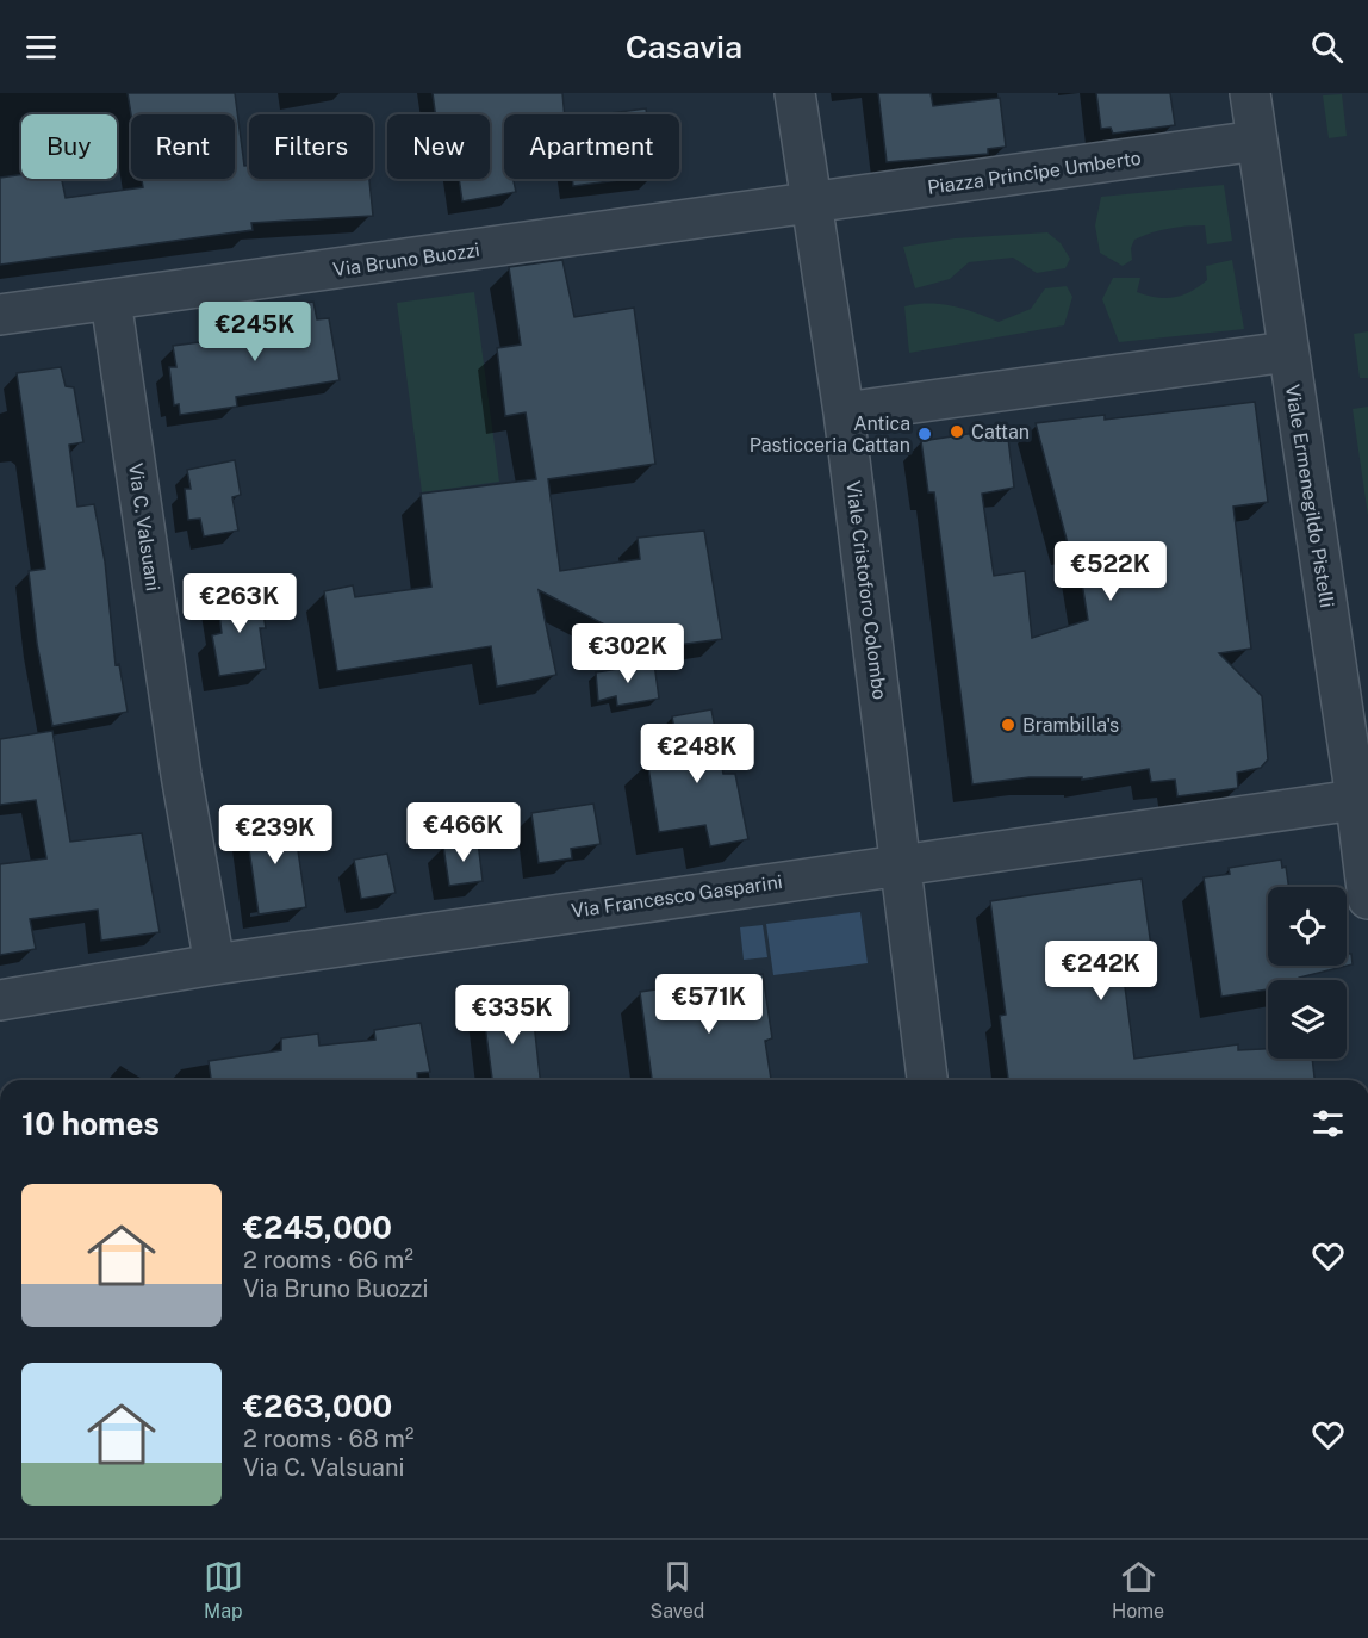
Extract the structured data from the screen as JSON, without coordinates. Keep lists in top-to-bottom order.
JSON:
{
  "streets": {
    "street": [
      "Piazza Principe Umberto",
      "Via Bruno Buozzi",
      "Viale Ermenegildo Pistelli",
      "Via C. Valsuani",
      "Viale Cristoforo Colombo",
      "Via Francesco Gasparini"
    ]
  },
  "crossings": [
    ["Piazza Principe Umberto", "Via Bruno Buozzi"],
    ["Piazza Principe Umberto", "Viale Ermenegildo Pistelli"],
    ["Piazza Principe Umberto", "Viale Cristoforo Colombo"],
    ["Via Bruno Buozzi", "Via C. Valsuani"],
    ["Via Bruno Buozzi", "Viale Cristoforo Colombo"],
    ["Viale Ermenegildo Pistelli", "Via Francesco Gasparini"],
    ["Via C. Valsuani", "Via Francesco Gasparini"],
    ["Viale Cristoforo Colombo", "Via Francesco Gasparini"]
  ],
  "places": ["Cattan", "Antica Pasticceria Cattan", "Brambilla's"],
  "page": {
    "header": "Casavia",
    "chip": [
      "Buy",
      "Rent",
      "Filters",
      "New",
      "Apartment"
    ],
    "price": [
      "€245K",
      "€522K",
      "€263K",
      "€302K",
      "€248K",
      "€466K",
      "€239K",
      "€242K",
      "€571K",
      "€335K"
    ],
    "heading": "10 homes",
    "list": [
      {
        "name": "€245,000",
        "note": "2 rooms · 66 m² · Via Bruno Buozzi"
      },
      {
        "name": "€263,000",
        "note": "2 rooms · 68 m² · Via C. Valsuani"
      }
    ],
    "tabs": ["Map", "Saved", "Home"]
  }
}
